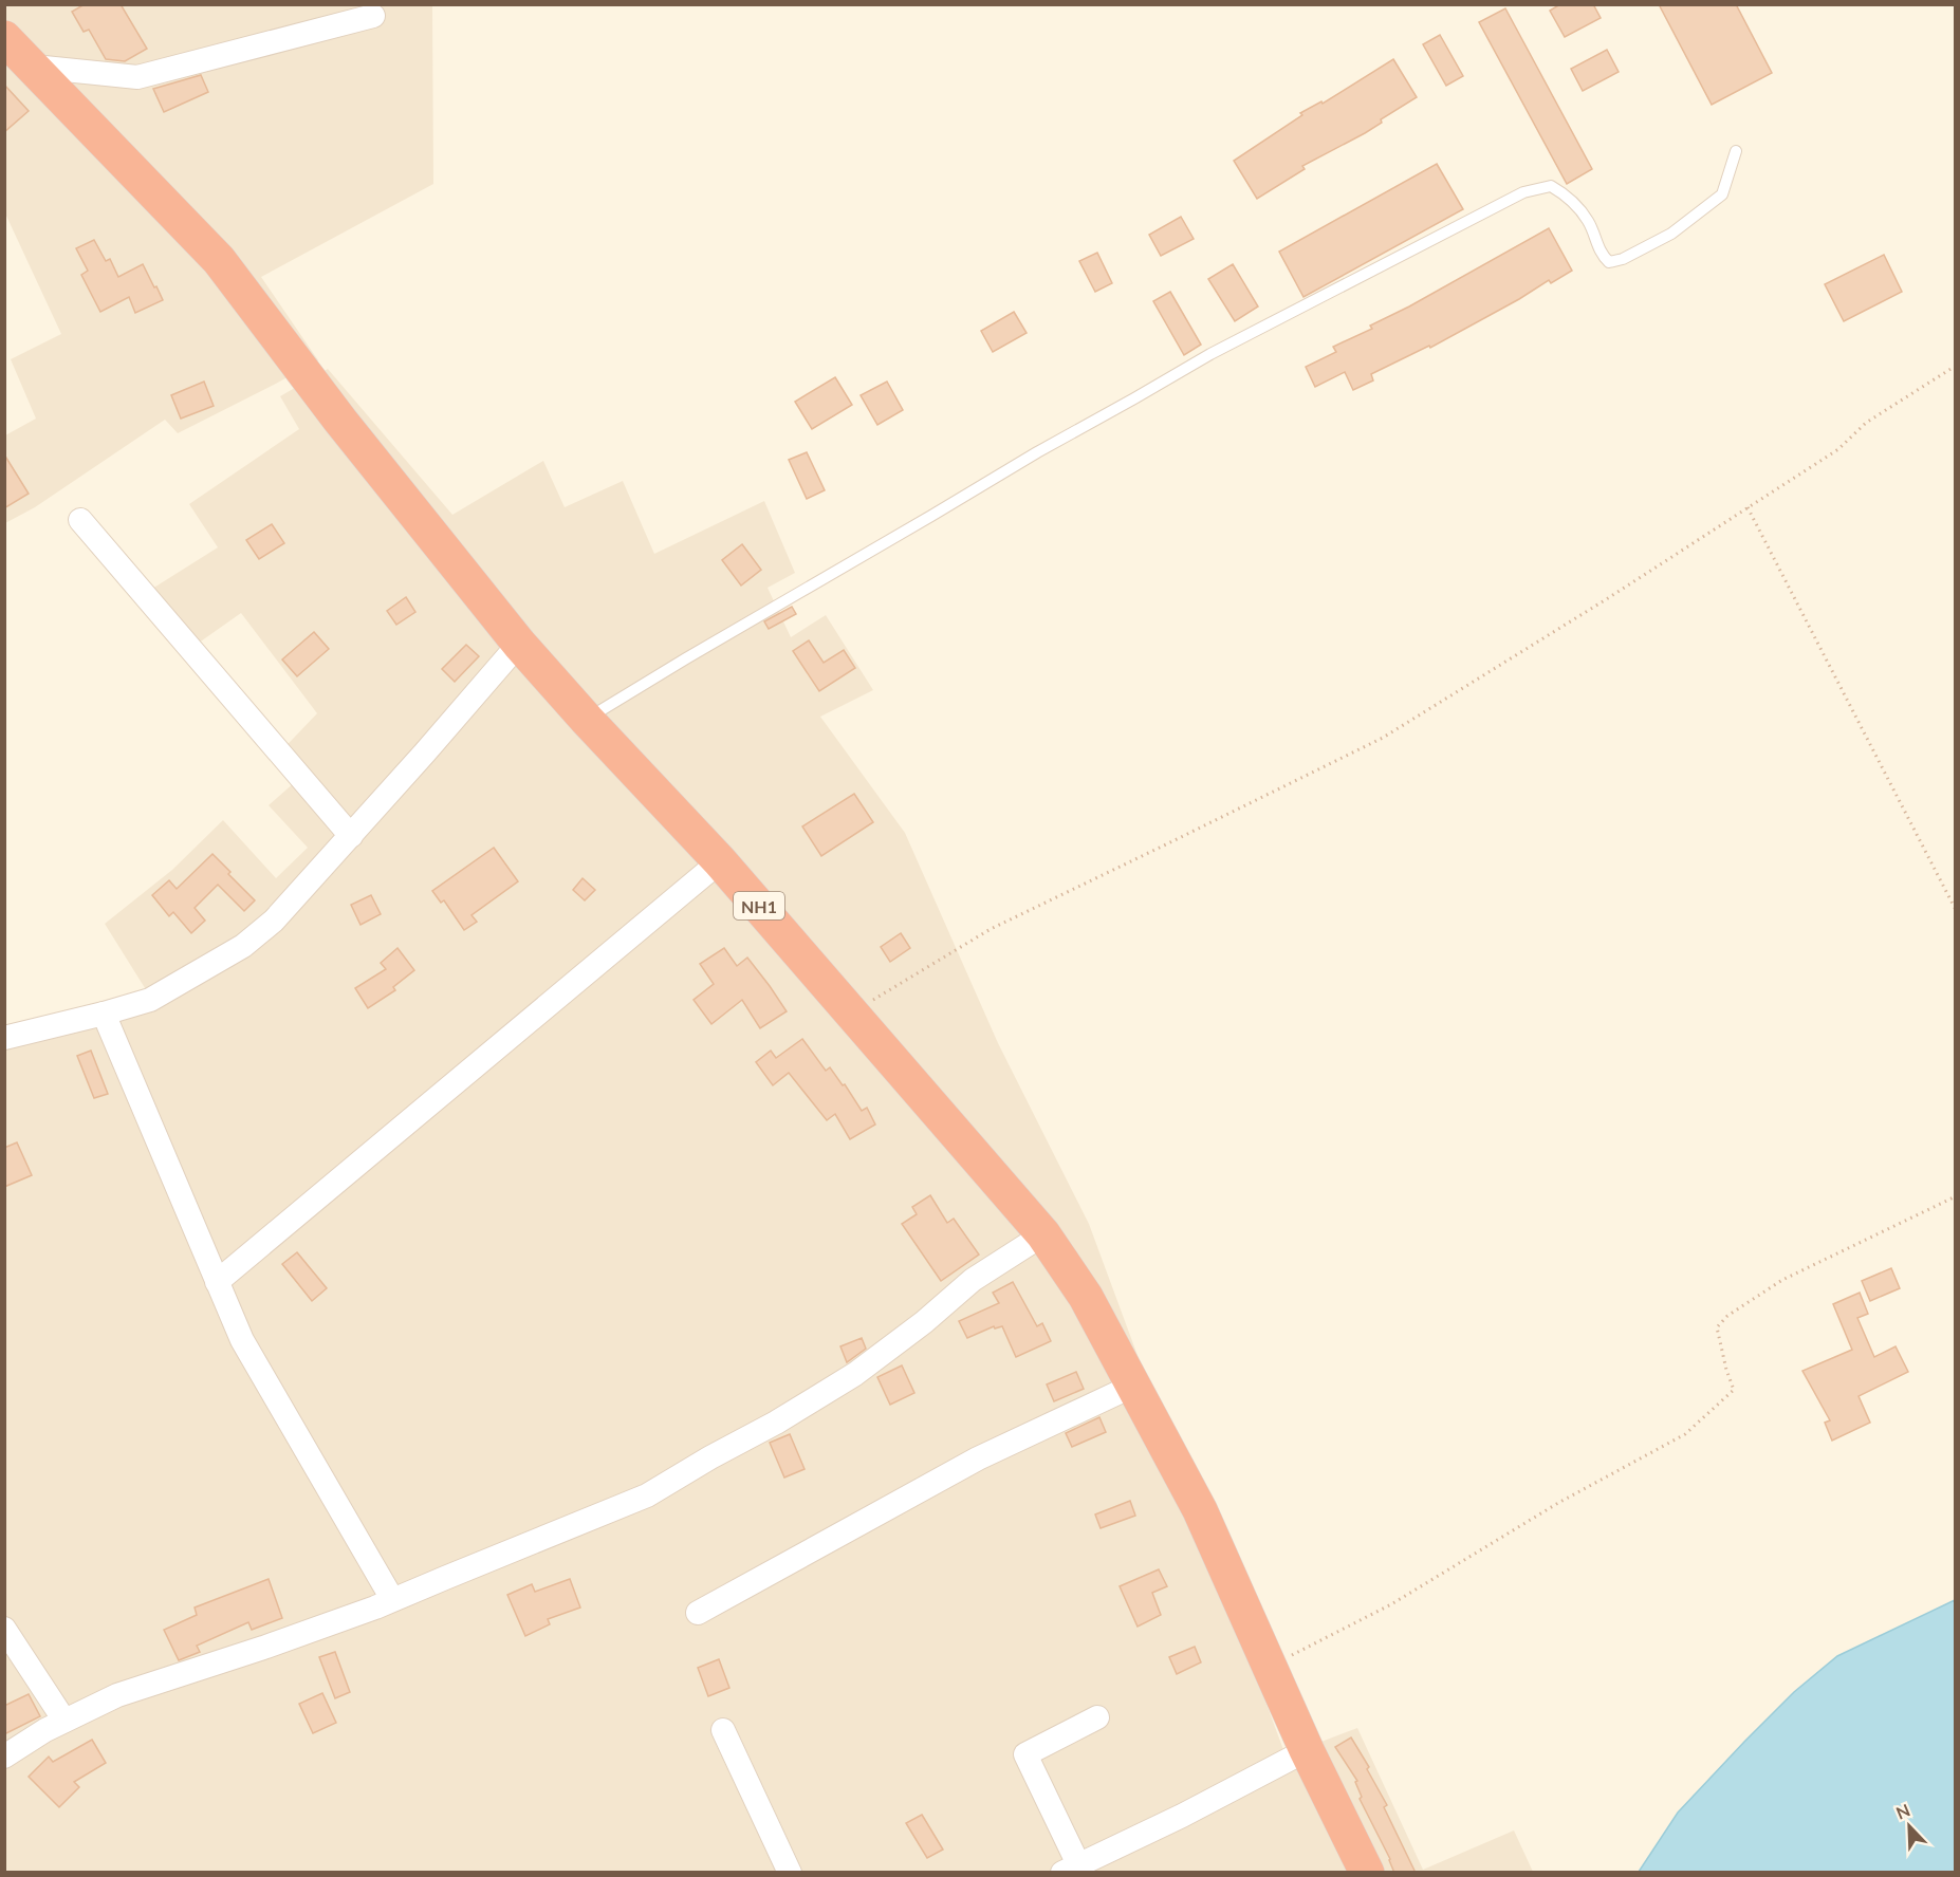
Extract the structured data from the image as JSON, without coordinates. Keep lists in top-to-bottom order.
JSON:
{
  "streets": {
    "highway": ["NH1"]
  },
  "north": "top left"
}
